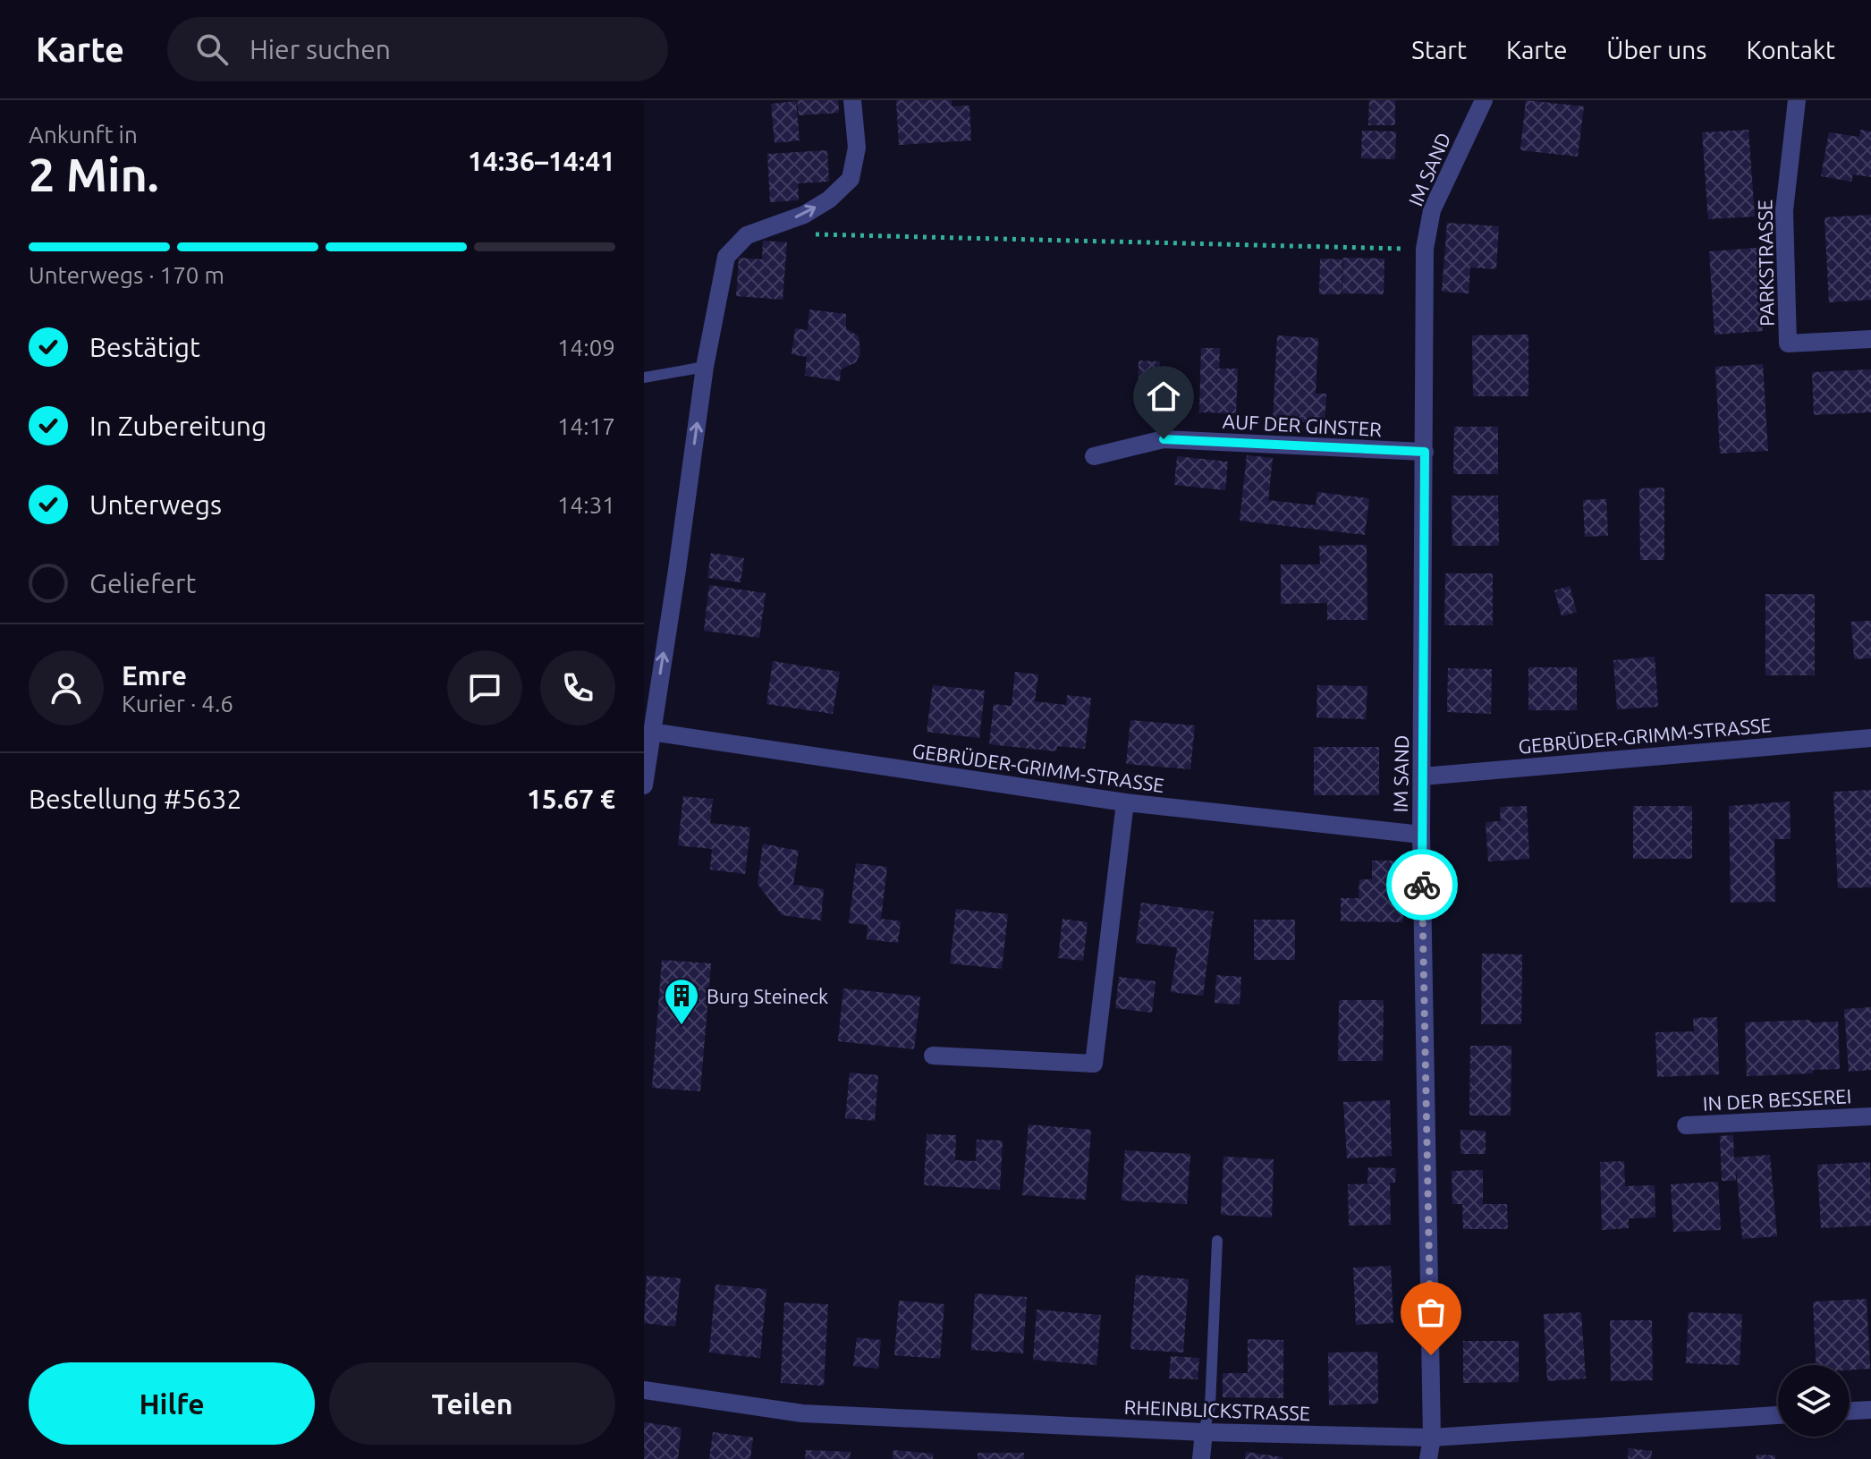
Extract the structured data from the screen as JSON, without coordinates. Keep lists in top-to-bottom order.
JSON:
{
  "streets": {
    "street": [
      "IM SAND",
      "PARKSTRASSE",
      "AUF DER GINSTER",
      "GEBRÜDER-GRIMM-STRASSE",
      "IN DER BESSEREI",
      "RHEINBLICKSTRASSE"
    ]
  },
  "crossings": [
    ["IM SAND", "AUF DER GINSTER"],
    ["IM SAND", "GEBRÜDER-GRIMM-STRASSE"],
    ["IM SAND", "RHEINBLICKSTRASSE"]
  ],
  "places": {
    "building": ["Burg Steineck"]
  },
  "page": {
    "header": "Karte",
    "search": "Hier suchen",
    "nav": [
      "Start",
      "Karte",
      "Über uns",
      "Kontakt"
    ],
    "heading": ["2 Min.", "Ankunft in", "14:36–14:41"],
    "panel": [
      "Emre",
      "Kurier · 4.6",
      "Bestellung #5632",
      "15.67 €"
    ],
    "bar": "Unterwegs · 170 m",
    "list": [
      ["Bestätigt", "14:09"],
      ["In Zubereitung", "14:17"],
      ["Unterwegs", "14:31"],
      "Geliefert"
    ],
    "buttons": ["Hilfe", "Teilen"]
  }
}
